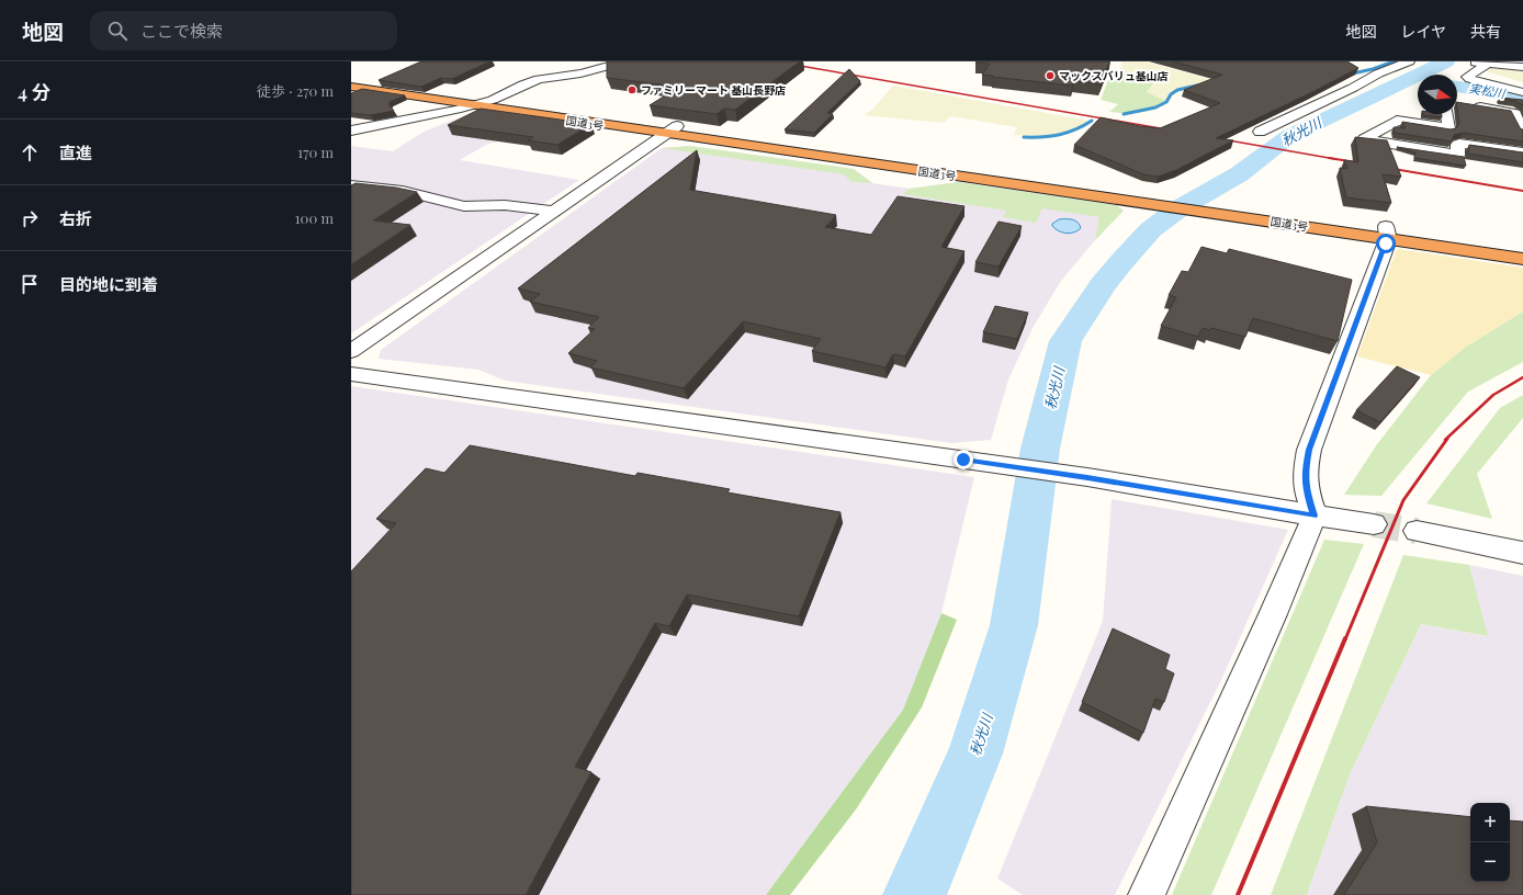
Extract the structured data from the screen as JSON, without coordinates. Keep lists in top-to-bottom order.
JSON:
{
  "streets": {
    "highway": ["国道3号"]
  },
  "water": ["実松川", "秋光川"],
  "places": ["マックスバリュ基山店", "ファミリーマート 基山長野店"],
  "north": "right",
  "page": {
    "header": "地図",
    "search": "ここで検索",
    "nav": ["地図", "レイヤ", "共有"],
    "heading": ["4 分", "徒歩 · 270 m"],
    "list": [
      ["直進", "170 m"],
      ["右折", "100 m"],
      "目的地に到着"
    ],
    "map_buttons": ["+", "−"]
  }
}
